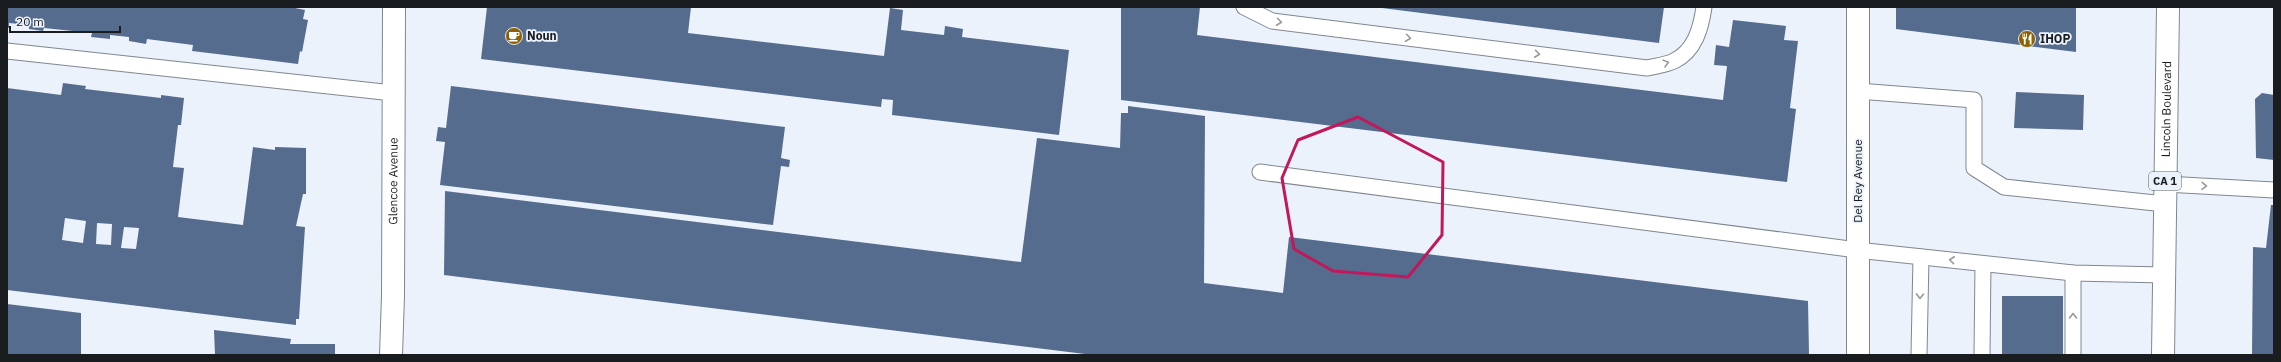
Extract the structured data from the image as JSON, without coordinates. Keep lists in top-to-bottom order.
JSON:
{
  "streets": {
    "main road": [
      "Lincoln Boulevard",
      "Glencoe Avenue",
      "Del Rey Avenue",
      "CA 1"
    ]
  },
  "places": {
    "cafe": ["Noun"],
    "restaurant": ["IHOP"]
  },
  "scale_bar": "20 m"
}
